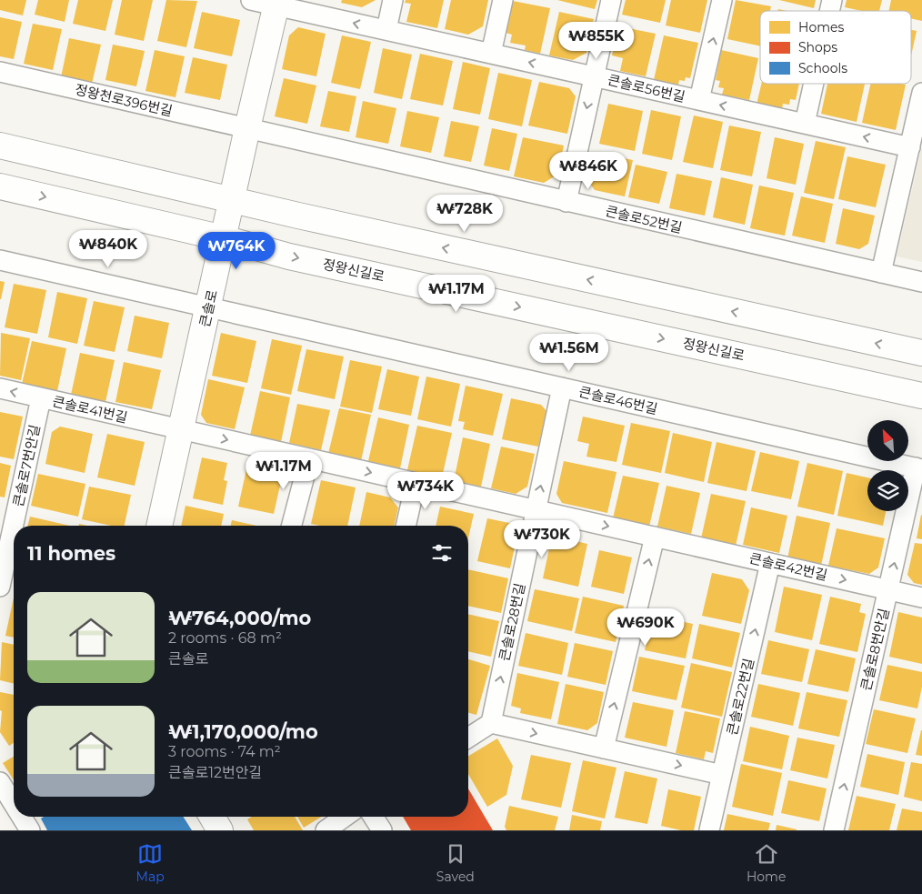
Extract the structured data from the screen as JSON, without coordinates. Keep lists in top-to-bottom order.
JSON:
{
  "streets": {
    "street": [
      "큰솔로56번길",
      "정왕천로396번길",
      "큰솔로52번길",
      "정왕신길로",
      "큰솔로",
      "큰솔로46번길",
      "큰솔로41번길",
      "큰솔로7번안길",
      "큰솔로42번길",
      "큰솔로28번길",
      "큰솔로8번안길",
      "큰솔로22번길"
    ]
  },
  "crossings": [
    ["큰솔로56번길", "큰솔로52번길"],
    ["큰솔로56번길", "큰솔로"],
    ["정왕천로396번길", "큰솔로52번길"],
    ["정왕천로396번길", "큰솔로"],
    ["큰솔로52번길", "큰솔로"],
    ["정왕신길로", "큰솔로"],
    ["큰솔로", "큰솔로46번길"],
    ["큰솔로", "큰솔로41번길"],
    ["큰솔로", "큰솔로42번길"],
    ["큰솔로46번길", "큰솔로28번길"],
    ["큰솔로46번길", "큰솔로8번안길"],
    ["큰솔로41번길", "큰솔로7번안길"],
    ["큰솔로41번길", "큰솔로42번길"],
    ["큰솔로42번길", "큰솔로28번길"],
    ["큰솔로42번길", "큰솔로8번안길"],
    ["큰솔로42번길", "큰솔로22번길"]
  ],
  "one_way": ["큰솔로42번길", "큰솔로8번안길"],
  "legend": ["Homes", "Shops", "Schools"],
  "north": "top left",
  "page": {
    "price": [
      "₩855K",
      "₩846K",
      "₩728K",
      "₩840K",
      "₩764K",
      "₩1.17M",
      "₩1.56M",
      "₩1.17M",
      "₩734K",
      "₩730K",
      "₩690K"
    ],
    "heading": "11 homes",
    "list": [
      {
        "name": "₩764,000/mo",
        "note": "2 rooms · 68 m² · 큰솔로"
      },
      {
        "name": "₩1,170,000/mo",
        "note": "3 rooms · 74 m² · 큰솔로12번안길"
      }
    ],
    "tabs": ["Map", "Saved", "Home"]
  }
}
